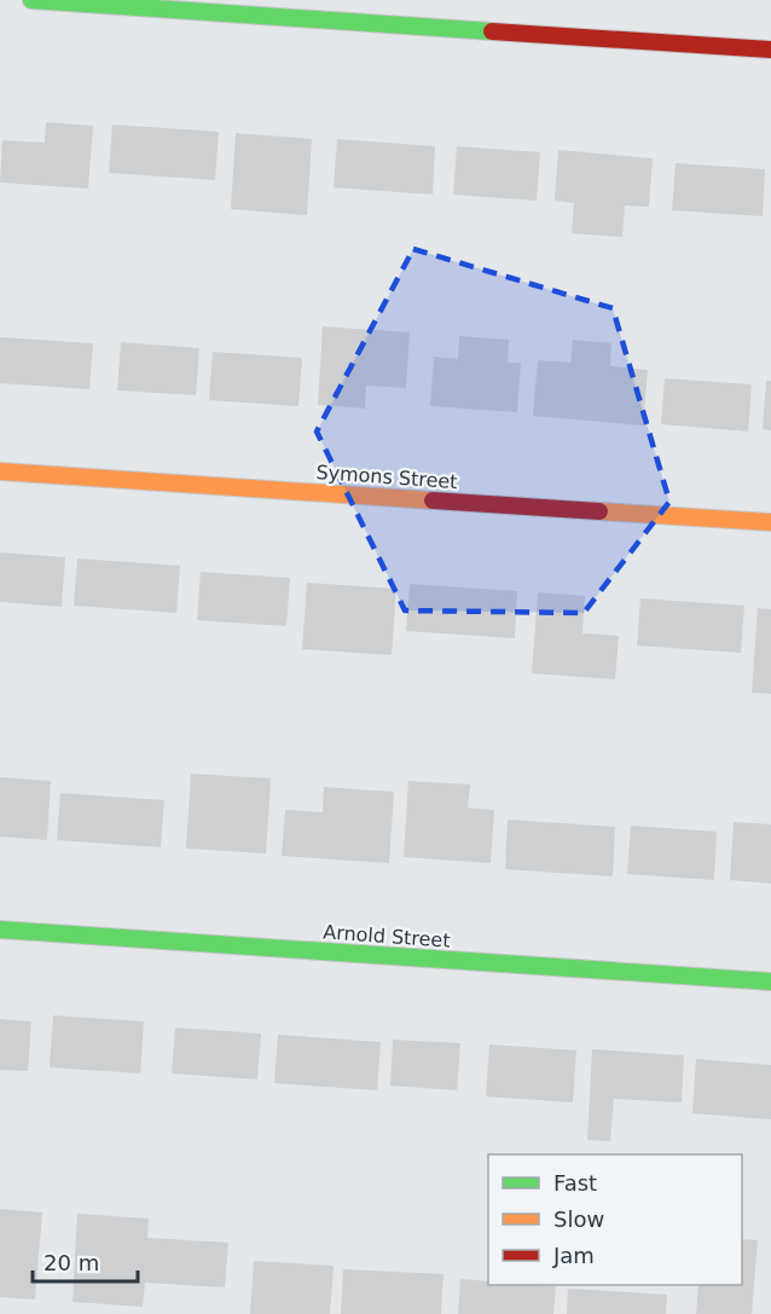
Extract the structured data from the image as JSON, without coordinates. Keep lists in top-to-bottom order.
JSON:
{
  "streets": {
    "street": ["Symons Street", "Arnold Street"]
  },
  "legend": ["Fast", "Slow", "Jam"],
  "scale_bar": "20 m"
}
